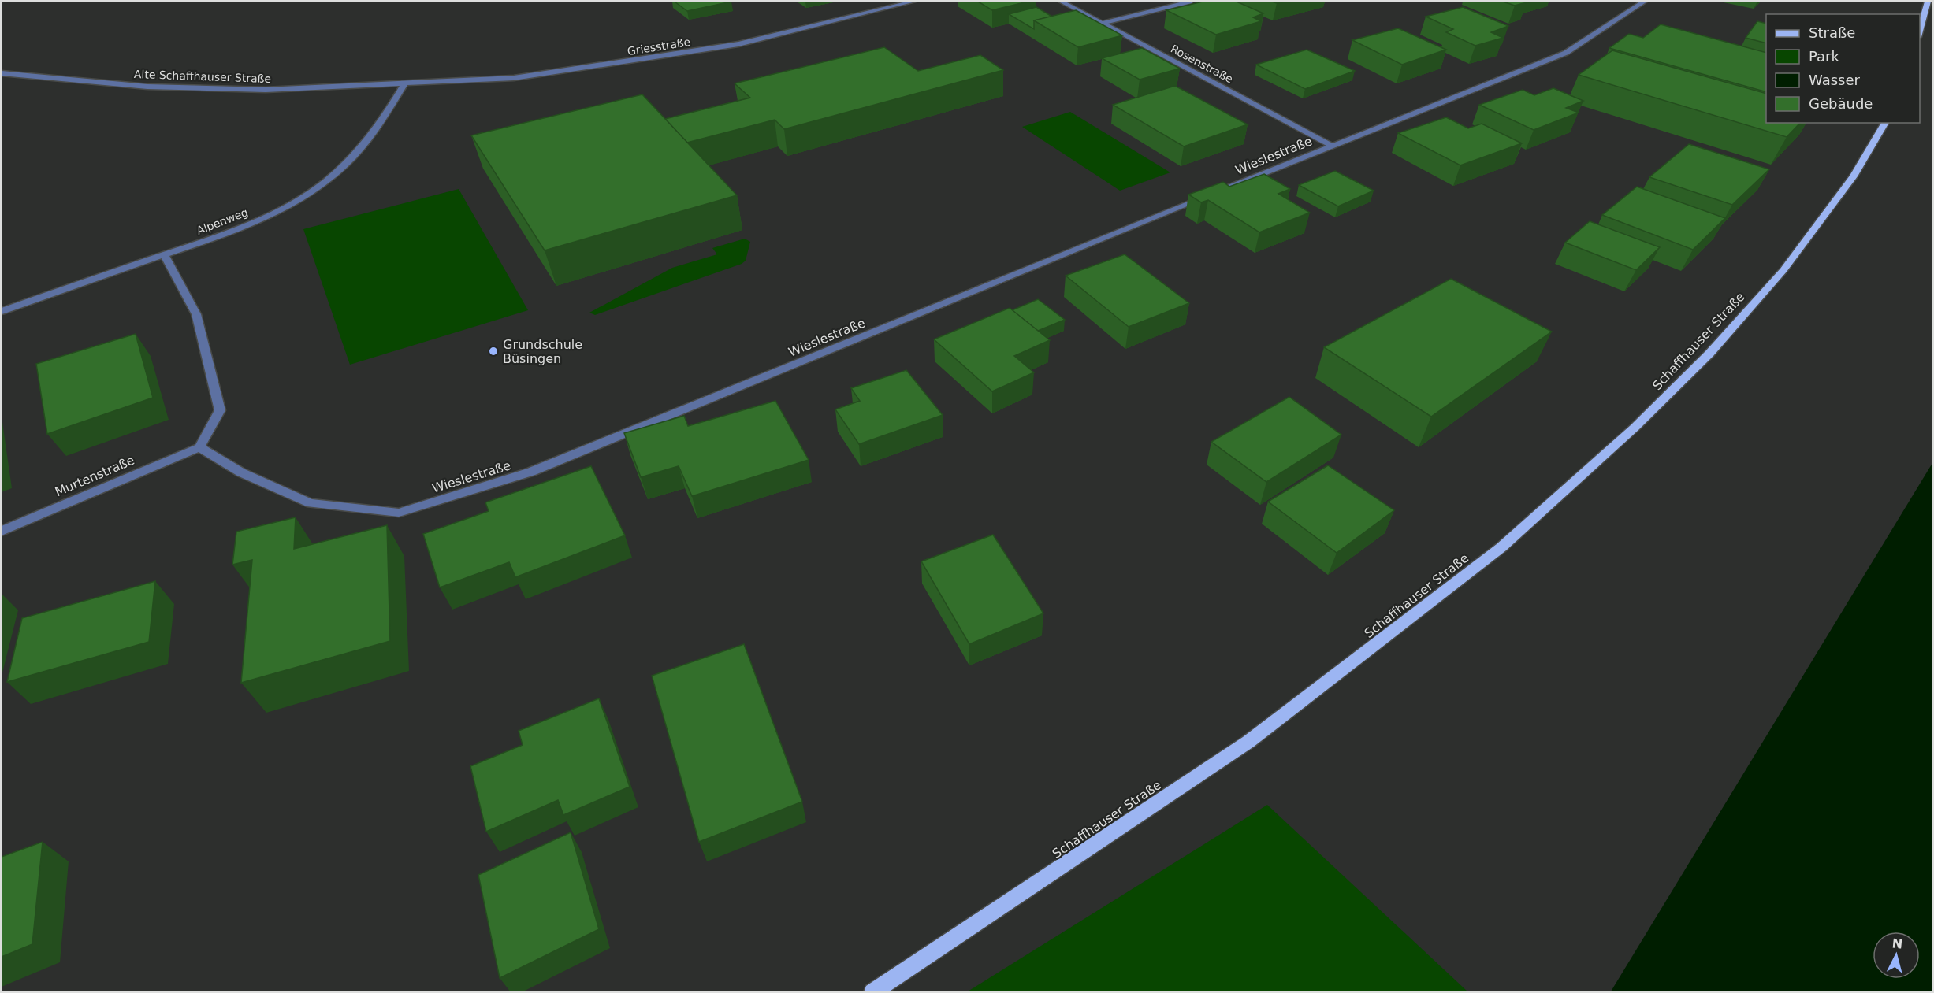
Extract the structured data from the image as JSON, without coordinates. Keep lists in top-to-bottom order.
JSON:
{
  "streets": {
    "main road": ["Schaffhauser Straße"],
    "street": [
      "Griesstraße",
      "Rosenstraße",
      "Alte Schaffhauser Straße",
      "Wieslestraße",
      "Alpenweg",
      "Murtenstraße"
    ]
  },
  "crossings": [
    ["Griesstraße", "Alte Schaffhauser Straße"],
    ["Griesstraße", "Alpenweg"],
    ["Rosenstraße", "Wieslestraße"],
    ["Alte Schaffhauser Straße", "Alpenweg"],
    ["Wieslestraße", "Murtenstraße"]
  ],
  "places": ["Grundschule Büsingen"],
  "legend": [
    "Straße",
    "Park",
    "Wasser",
    "Gebäude"
  ],
  "north": "top"
}
